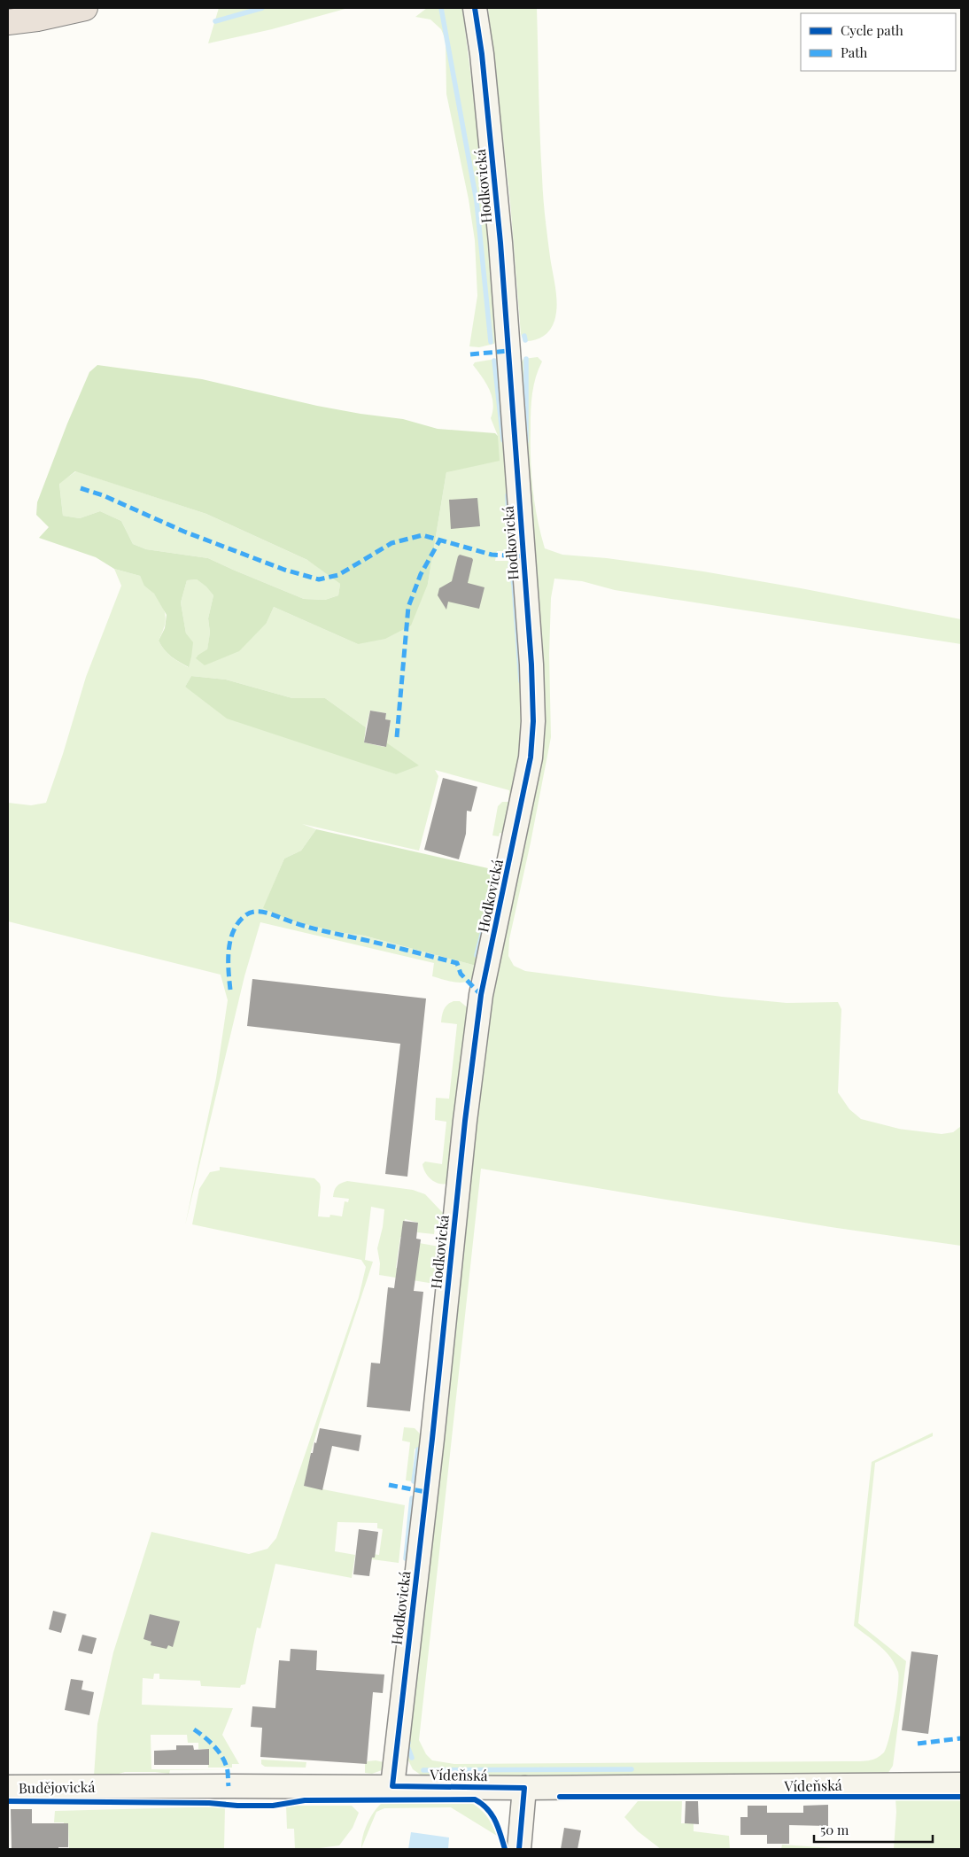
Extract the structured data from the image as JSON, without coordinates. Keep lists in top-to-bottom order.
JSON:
{
  "streets": {
    "street": ["Hodkovická", "Vídeňská", "Budějovická"]
  },
  "crossings": [
    ["Hodkovická", "Vídeňská"],
    ["Vídeňská", "Budějovická"]
  ],
  "legend": ["Cycle path", "Path"],
  "scale_bar": "50 m"
}
